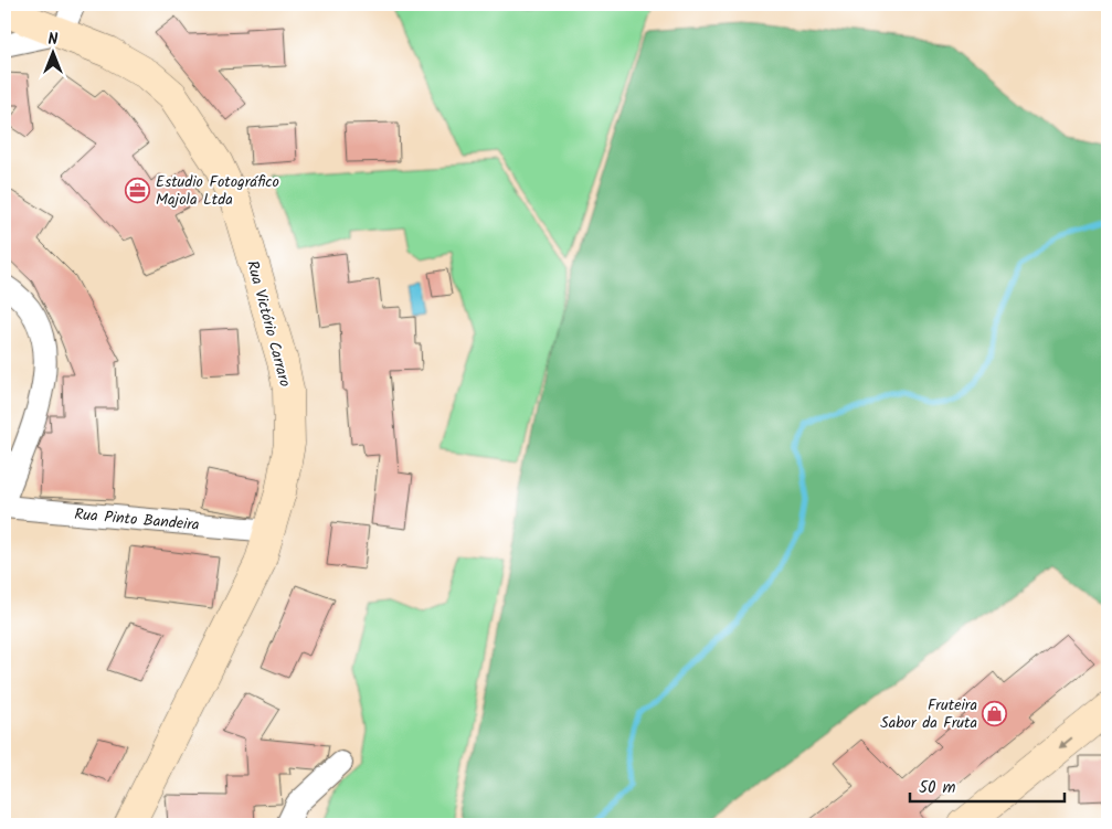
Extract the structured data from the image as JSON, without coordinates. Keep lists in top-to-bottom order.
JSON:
{
  "streets": {
    "main road": ["Rua Victório Carraro"],
    "street": ["Rua Pinto Bandeira"]
  },
  "crossings": [
    ["Rua Victório Carraro", "Rua Pinto Bandeira"]
  ],
  "places": {
    "office": ["Estudio Fotográfico Majola Ltda"],
    "shop": ["Fruteira Sabor da Fruta"]
  },
  "scale_bar": "50 m",
  "north": "top"
}
